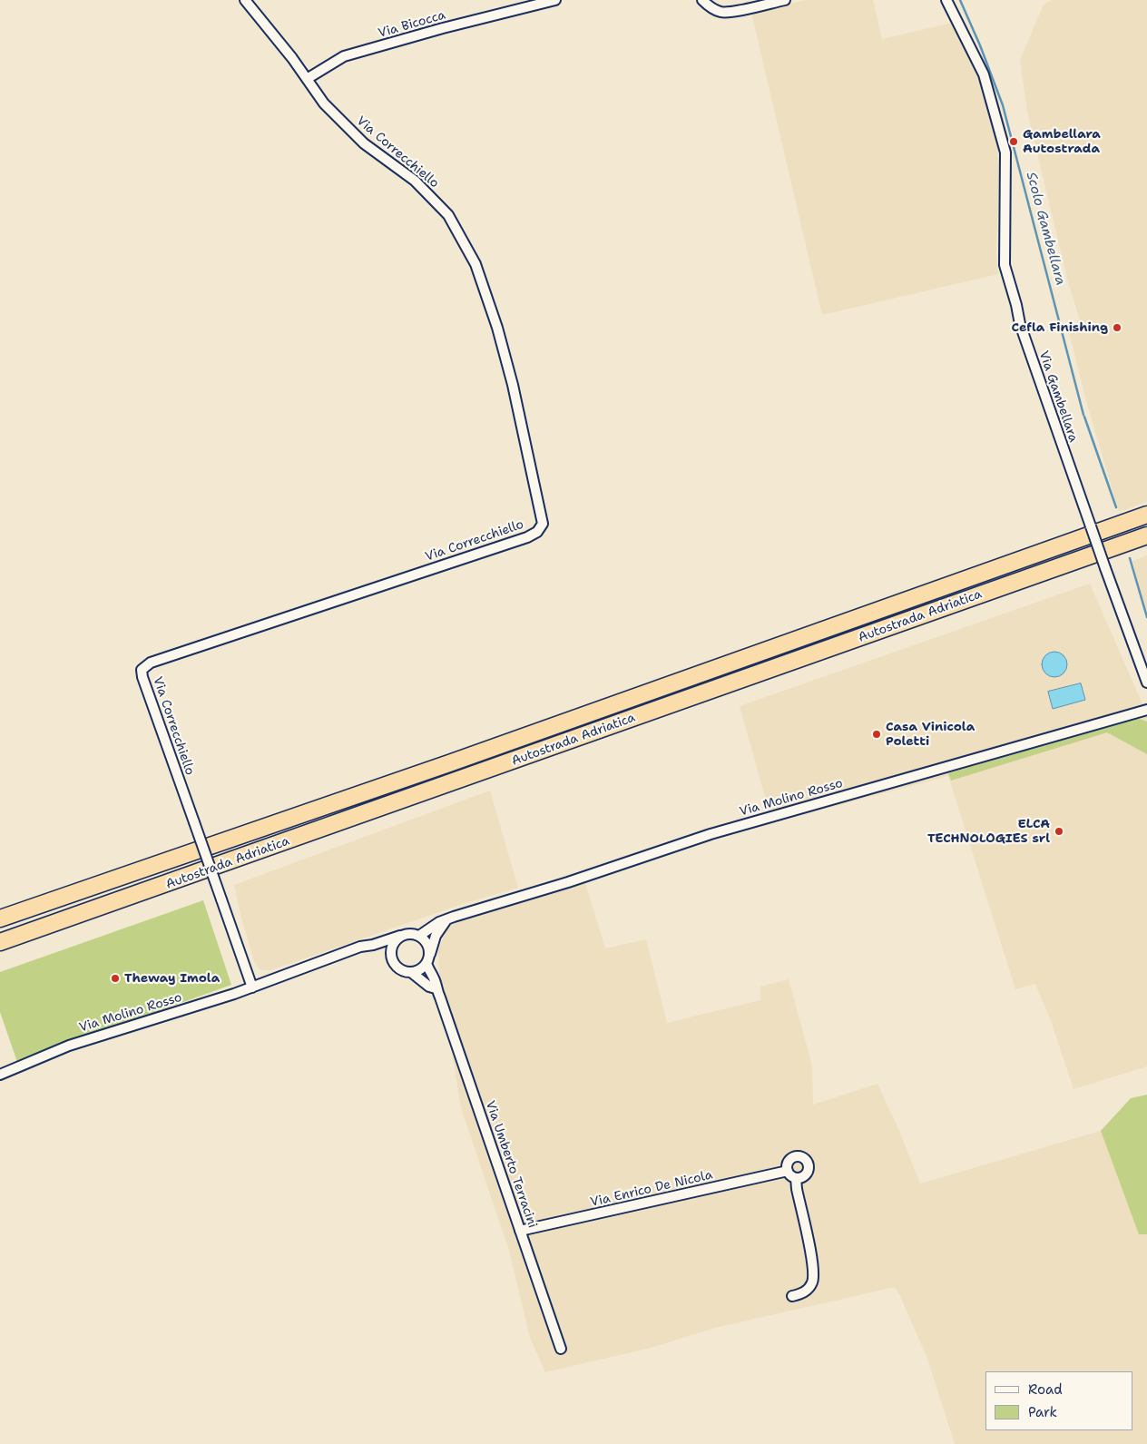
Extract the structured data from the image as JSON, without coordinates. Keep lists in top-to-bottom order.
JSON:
{
  "streets": {
    "highway": ["Autostrada Adriatica"],
    "street": [
      "Via Bicocca",
      "Via Correcchiello",
      "Via Gambellara",
      "Via Molino Rosso",
      "Via Umberto Terracini",
      "Via Enrico De Nicola"
    ]
  },
  "crossings": [
    ["Via Bicocca", "Via Correcchiello"],
    ["Via Correcchiello", "Via Molino Rosso"],
    ["Via Molino Rosso", "Via Umberto Terracini"],
    ["Via Umberto Terracini", "Via Enrico De Nicola"]
  ],
  "water": ["Scolo Gambellara"],
  "places": [
    "Gambellara Autostrada",
    "Cefla Finishing",
    "Casa Vinicola Poletti",
    "ELCA TECHNOLOGIES srl",
    "Theway Imola"
  ],
  "legend": ["Road", "Park"]
}
